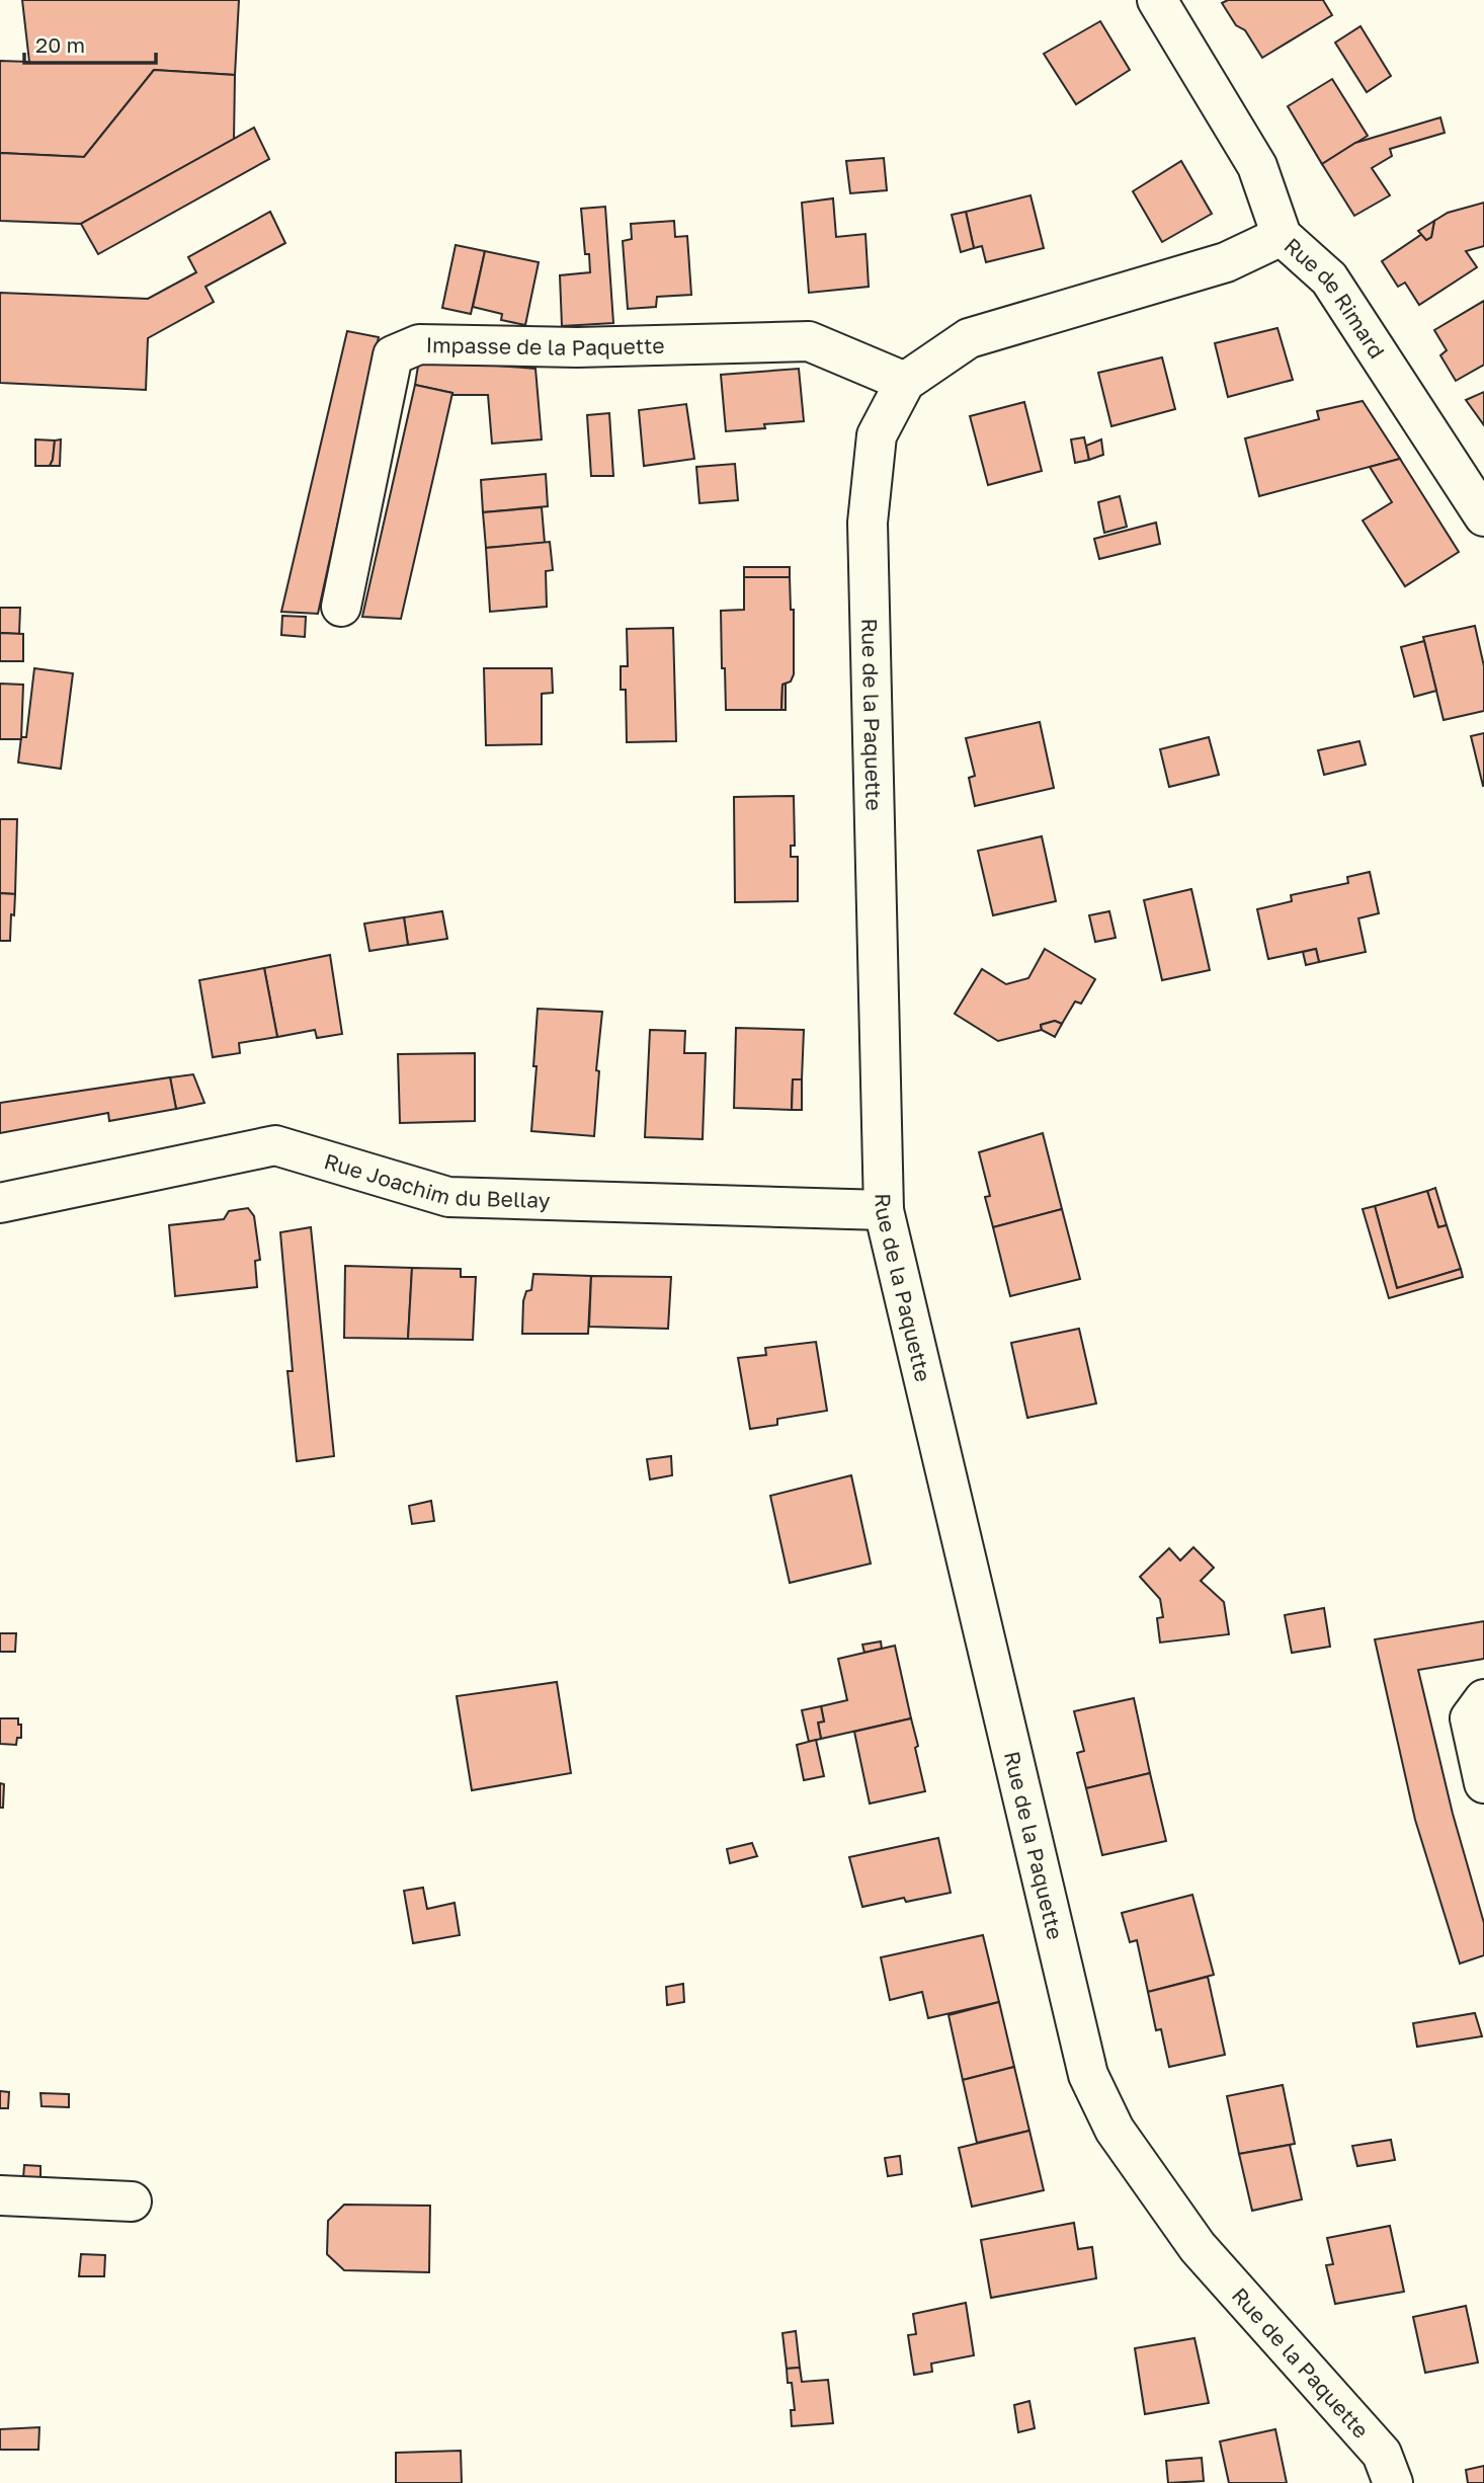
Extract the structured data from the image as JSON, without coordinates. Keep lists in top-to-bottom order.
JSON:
{
  "streets": {
    "street": [
      "Rue de Rimard",
      "Impasse de la Paquette",
      "Rue de la Paquette",
      "Rue Joachim du Bellay"
    ]
  },
  "crossings": [
    ["Rue de Rimard", "Rue de la Paquette"],
    ["Impasse de la Paquette", "Rue de la Paquette"],
    ["Rue de la Paquette", "Rue Joachim du Bellay"]
  ],
  "scale_bar": "20 m"
}
